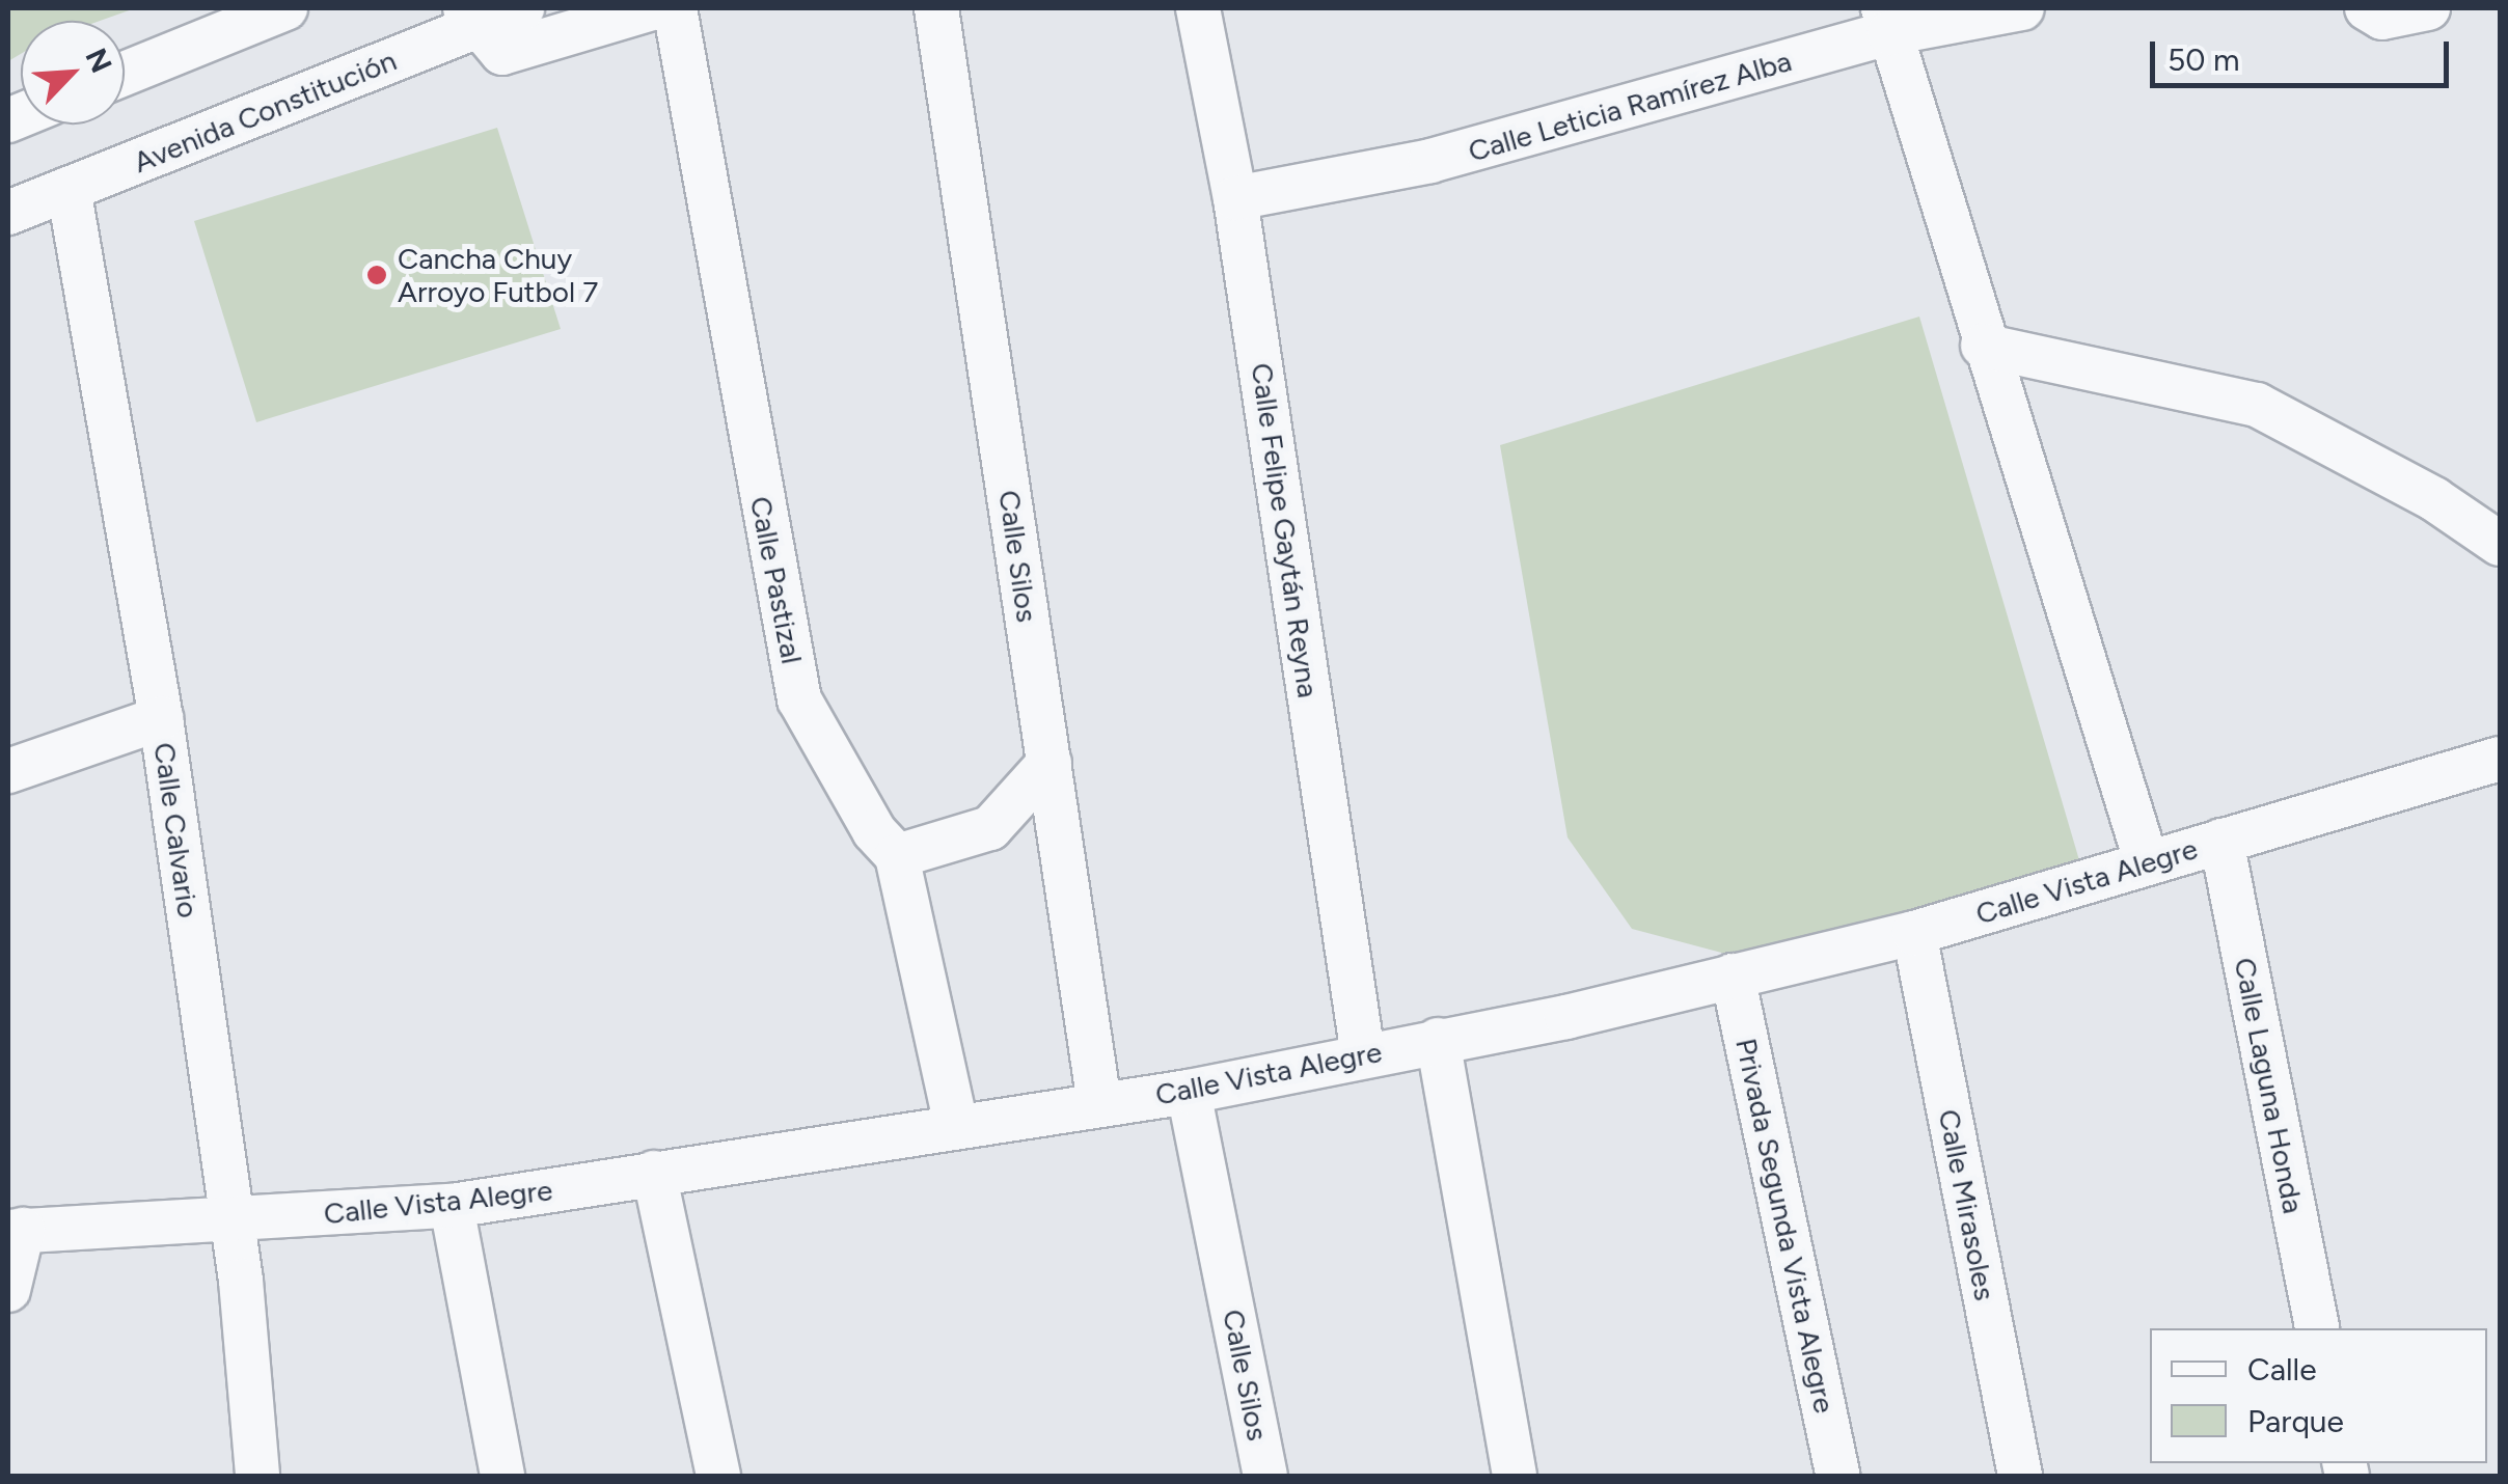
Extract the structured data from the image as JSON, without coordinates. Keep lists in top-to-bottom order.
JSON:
{
  "streets": {
    "street": [
      "Calle Leticia Ramírez Alba",
      "Avenida Constitución",
      "Calle Felipe Gaytán Reyna",
      "Calle Silos",
      "Calle Pastizal",
      "Calle Calvario",
      "Calle Vista Alegre",
      "Calle Laguna Honda",
      "Calle Mirasoles",
      "Privada Segunda Vista Alegre"
    ]
  },
  "crossings": [
    ["Calle Leticia Ramírez Alba", "Calle Felipe Gaytán Reyna"],
    ["Avenida Constitución", "Calle Calvario"],
    ["Calle Felipe Gaytán Reyna", "Calle Vista Alegre"],
    ["Calle Silos", "Calle Vista Alegre"],
    ["Calle Pastizal", "Calle Vista Alegre"],
    ["Calle Calvario", "Calle Vista Alegre"],
    ["Calle Vista Alegre", "Calle Laguna Honda"],
    ["Calle Vista Alegre", "Calle Mirasoles"],
    ["Calle Vista Alegre", "Privada Segunda Vista Alegre"]
  ],
  "places": ["Cancha Chuy Arroyo Futbol 7"],
  "legend": ["Calle", "Parque"],
  "scale_bar": "50 m",
  "north": "top right"
}
